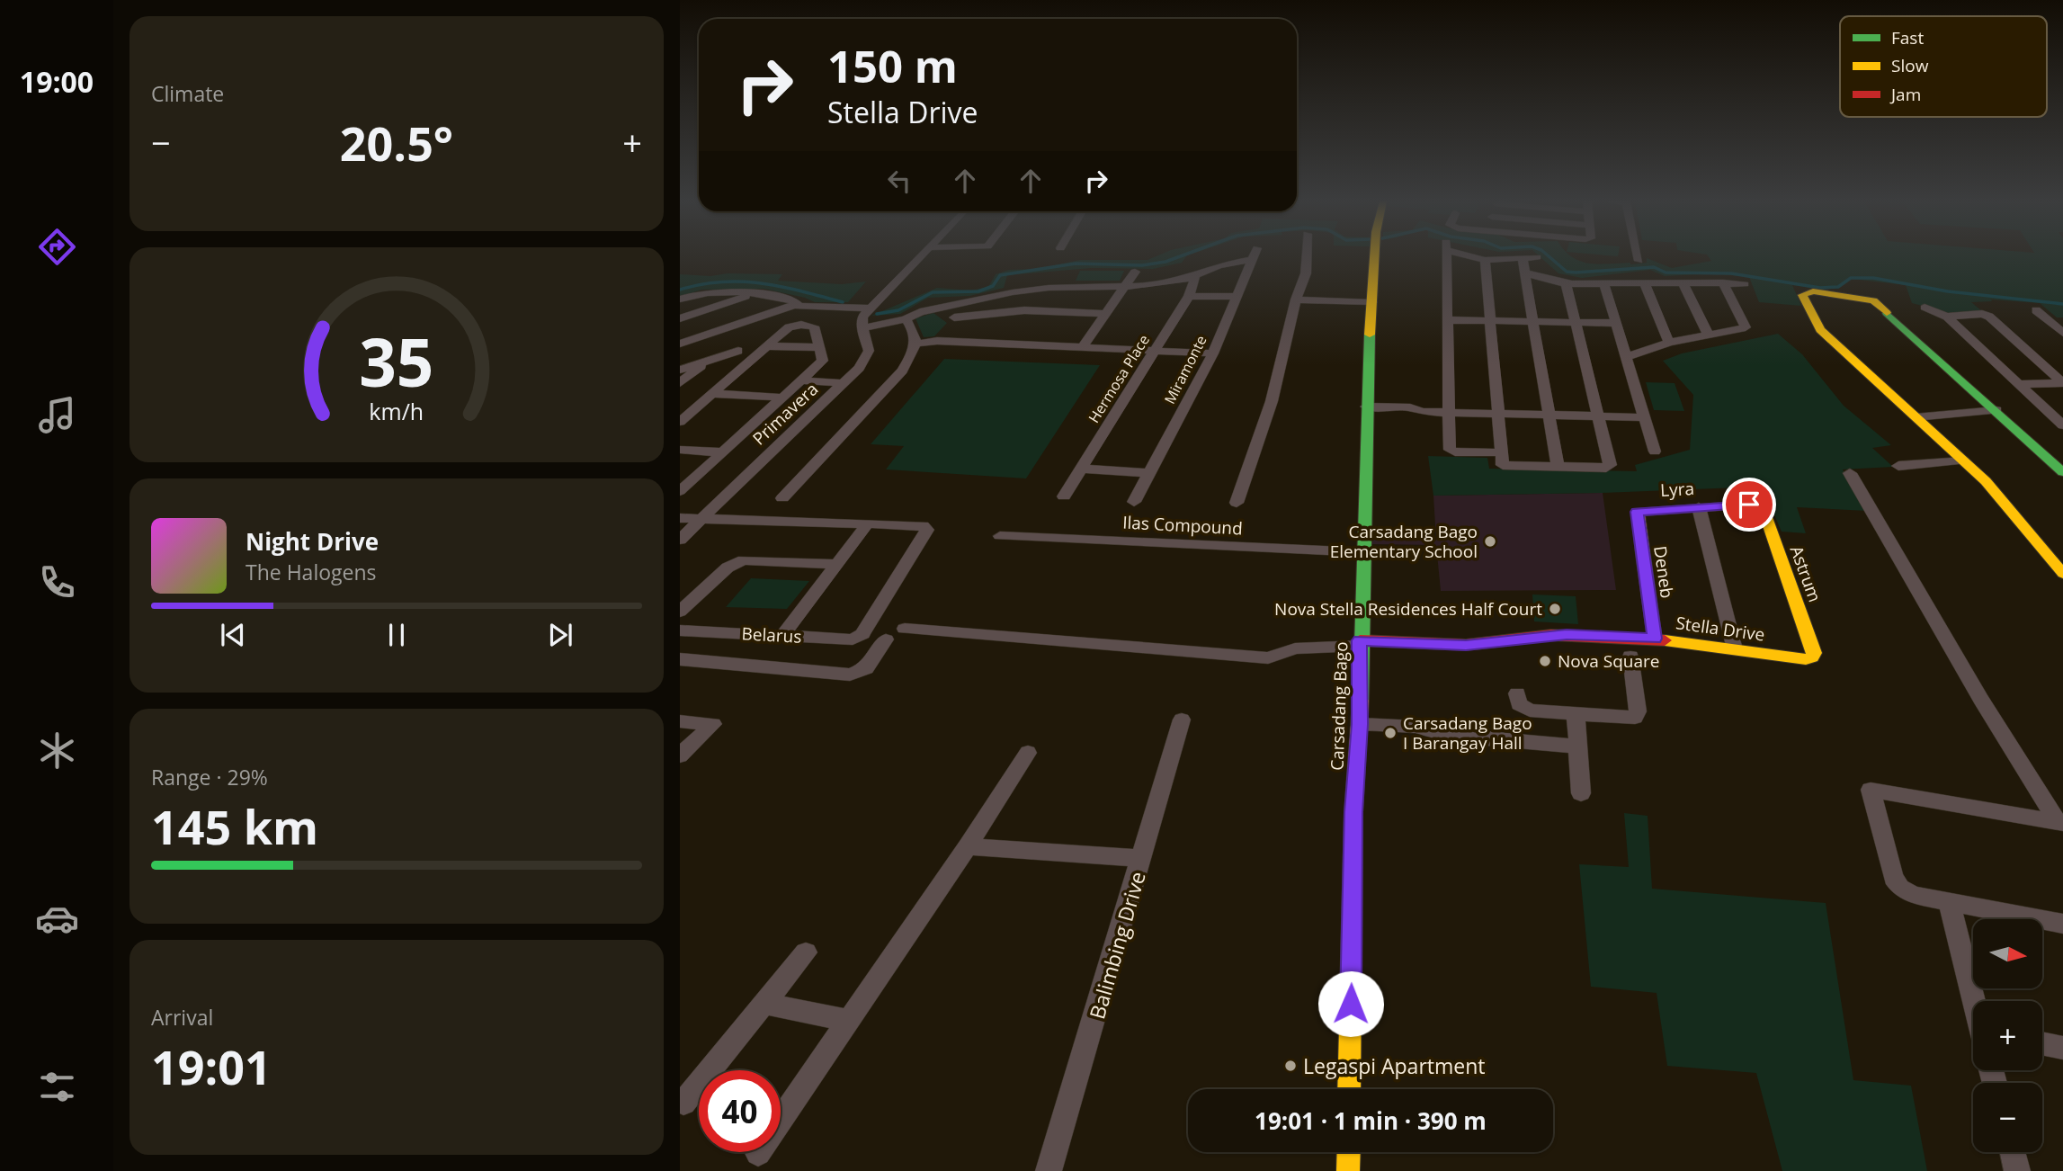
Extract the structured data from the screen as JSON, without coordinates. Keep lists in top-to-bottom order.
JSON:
{
  "streets": {
    "street": [
      "Miramonte",
      "Hermosa Place",
      "Primavera",
      "Lyra",
      "Ilas Compound",
      "Deneb",
      "Astrum",
      "Stella Drive",
      "Belarus",
      "Carsadang Bago",
      "Balimbing Drive"
    ]
  },
  "crossings": [
    ["Lyra", "Deneb"],
    ["Lyra", "Astrum"],
    ["Ilas Compound", "Carsadang Bago"],
    ["Deneb", "Stella Drive"],
    ["Astrum", "Stella Drive"],
    ["Stella Drive", "Carsadang Bago"]
  ],
  "places": [
    "Carsadang Bago Elementary School",
    "Nova Stella Residences Half Court",
    "Nova Square",
    "Carsadang Bago I Barangay Hall",
    "Legaspi Apartment"
  ],
  "legend": ["Fast", "Slow", "Jam"],
  "north": "right",
  "page": {
    "tabs": "19:00",
    "tile": [
      "Climate",
      ["Range · 29%", "145 km"],
      ["Arrival", "19:01"]
    ],
    "turn": ["150 m", "Stella Drive"],
    "heat": ["−", "20.5°", "+"],
    "song": ["Night Drive", "The Halogens"],
    "map_buttons": ["+", "−"],
    "limit": "40",
    "trip": "19:01 · 1 min · 390 m",
    "gauge": ["35", "km/h"]
  }
}
